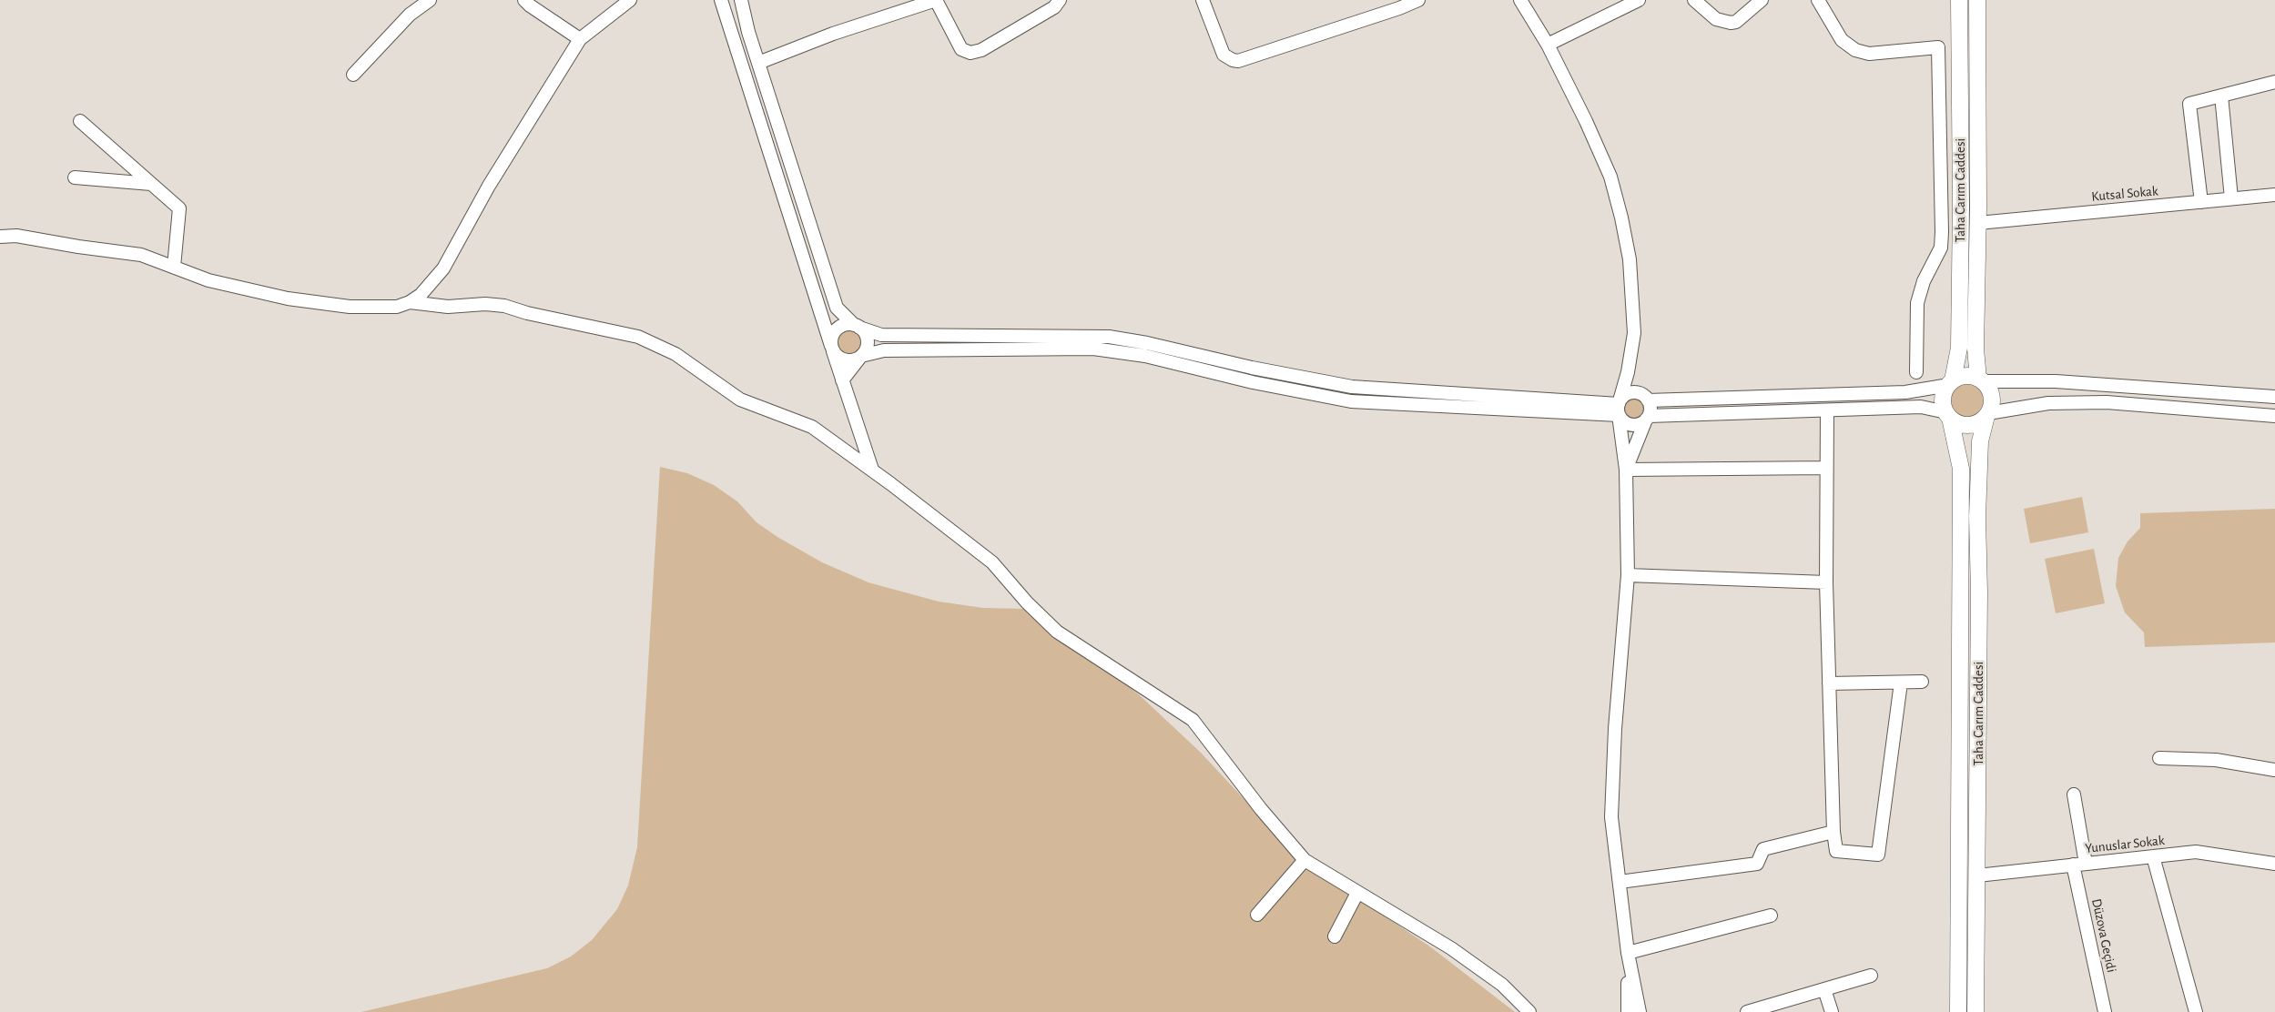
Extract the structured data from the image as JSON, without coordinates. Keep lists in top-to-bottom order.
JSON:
{
  "streets": {
    "main road": ["Taha Carım Caddesi"],
    "street": ["Kutsal Sokak", "Yunuslar Sokak", "Düzova Geçidi"]
  },
  "crossings": [
    ["Taha Carım Caddesi", "Kutsal Sokak"],
    ["Taha Carım Caddesi", "Yunuslar Sokak"],
    ["Yunuslar Sokak", "Düzova Geçidi"]
  ]
}
